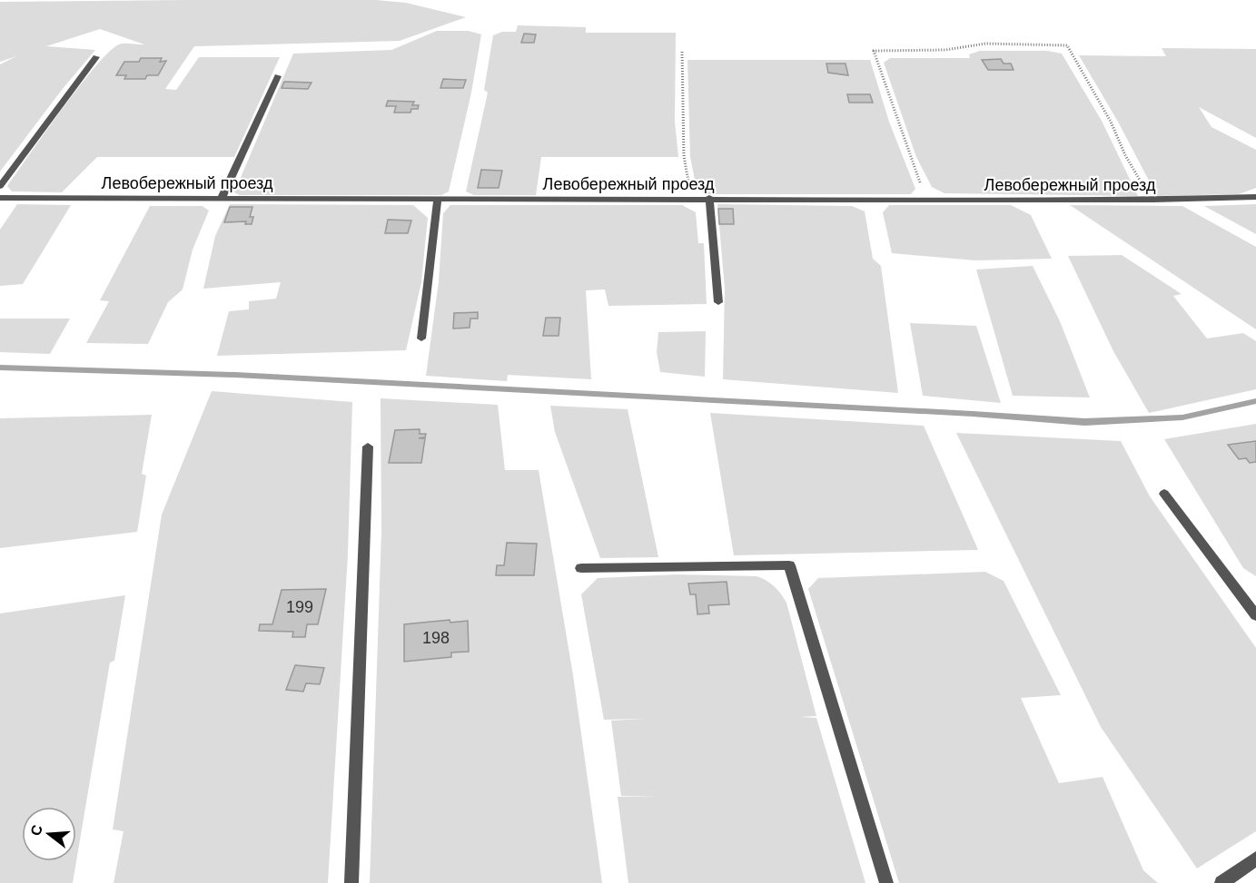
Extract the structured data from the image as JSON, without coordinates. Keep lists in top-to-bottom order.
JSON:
{
  "streets": {
    "street": ["Левобережный проезд"]
  },
  "house_numbers": ["199", "198"],
  "north": "left"
}
